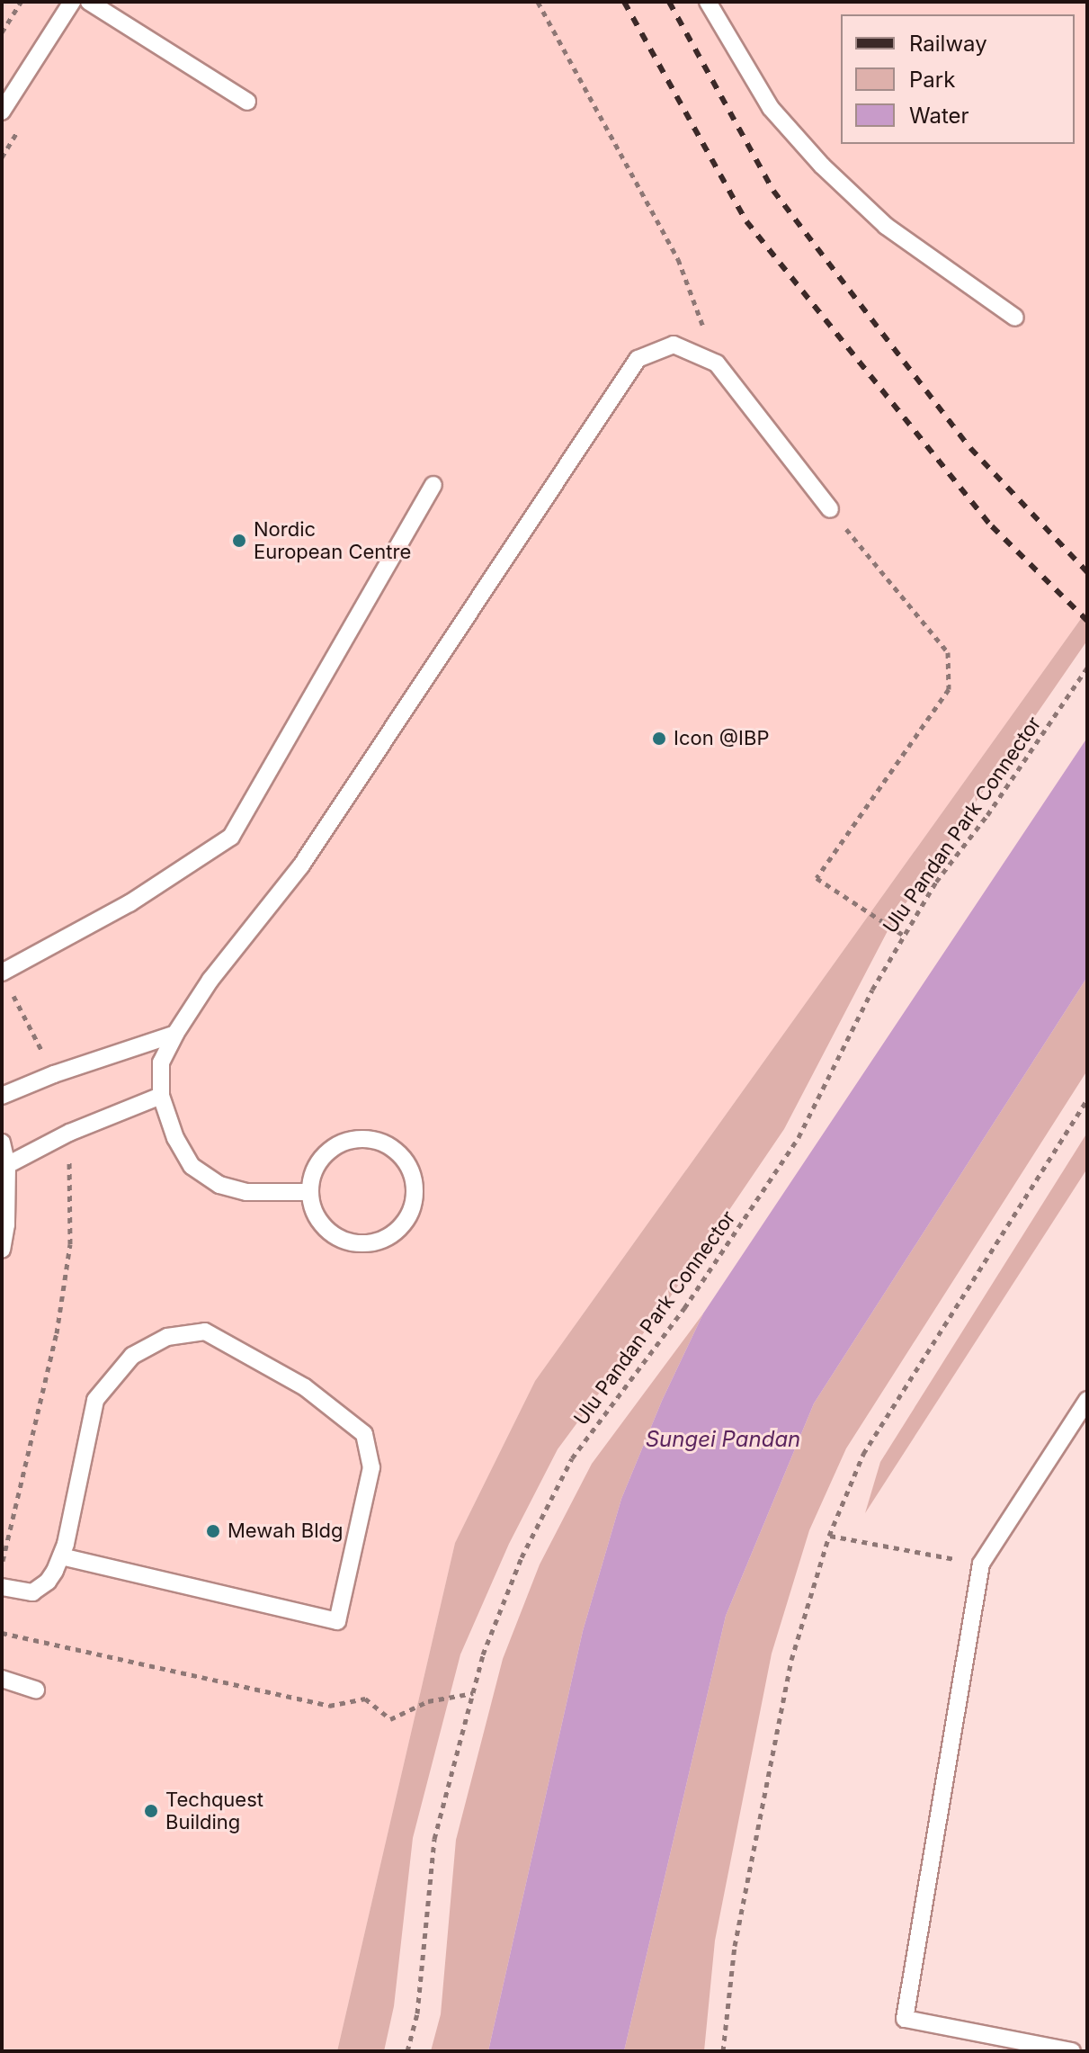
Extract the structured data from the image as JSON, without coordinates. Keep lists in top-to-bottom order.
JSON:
{
  "streets": {
    "path": ["Ulu Pandan Park Connector"]
  },
  "water": ["Sungei Pandan"],
  "places": [
    "Nordic European Centre",
    "Icon @IBP",
    "Mewah Bldg",
    "Techquest Building"
  ],
  "legend": ["Railway", "Park", "Water"]
}
